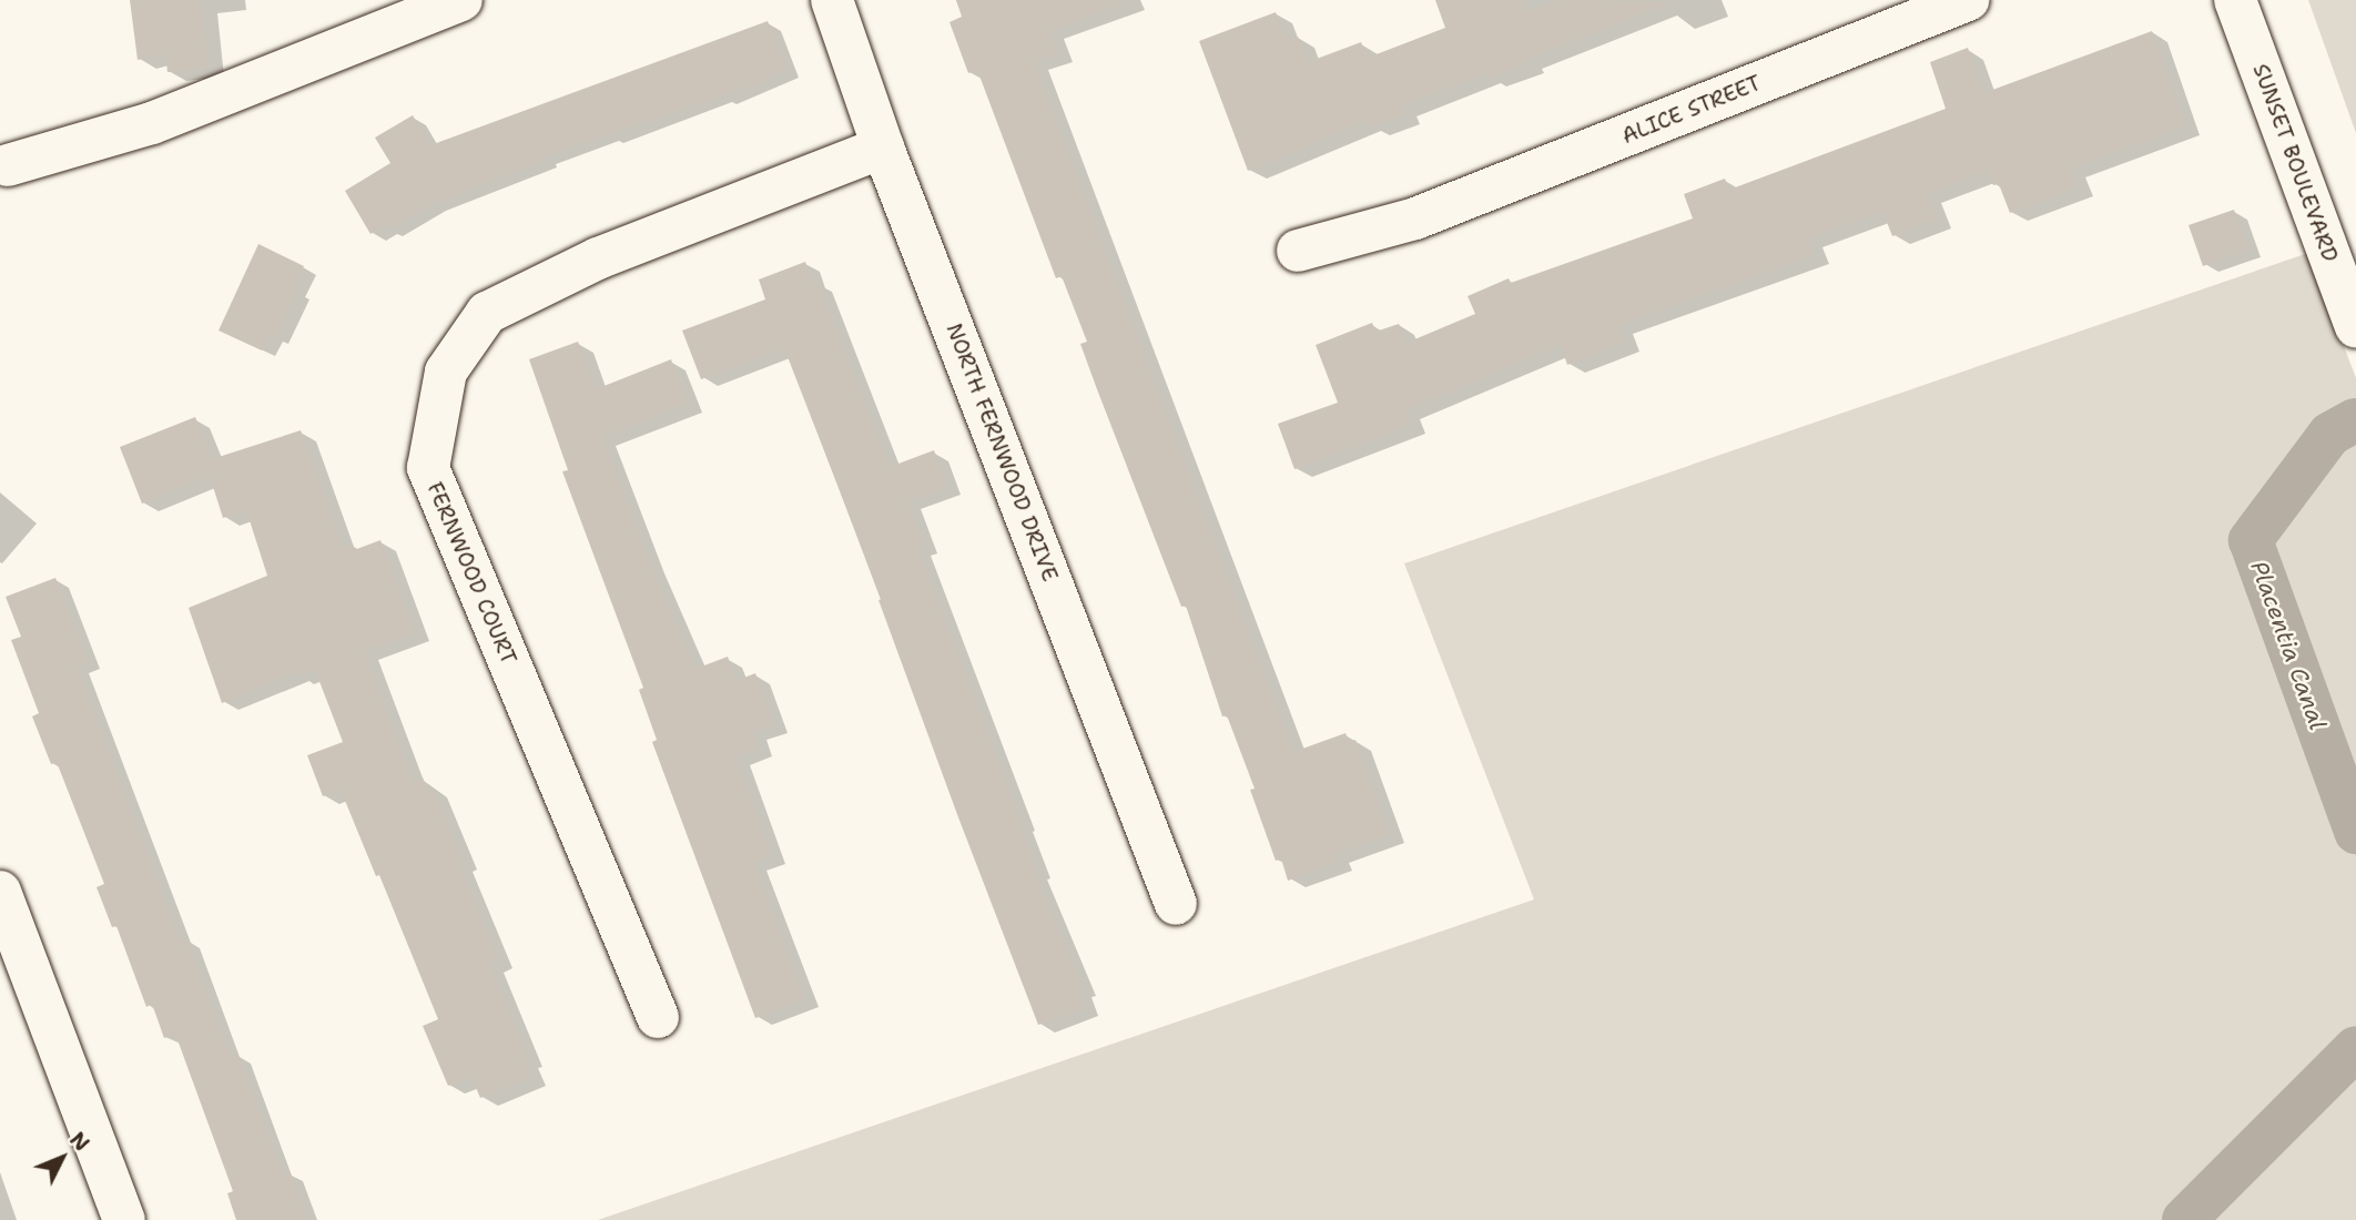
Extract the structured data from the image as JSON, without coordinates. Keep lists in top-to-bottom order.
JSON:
{
  "streets": {
    "street": [
      "ALICE STREET",
      "SUNSET BOULEVARD",
      "NORTH FERNWOOD DRIVE",
      "FERNWOOD COURT"
    ]
  },
  "crossings": [
    ["NORTH FERNWOOD DRIVE", "FERNWOOD COURT"]
  ],
  "water": ["Placentia Canal"],
  "north": "top right"
}
